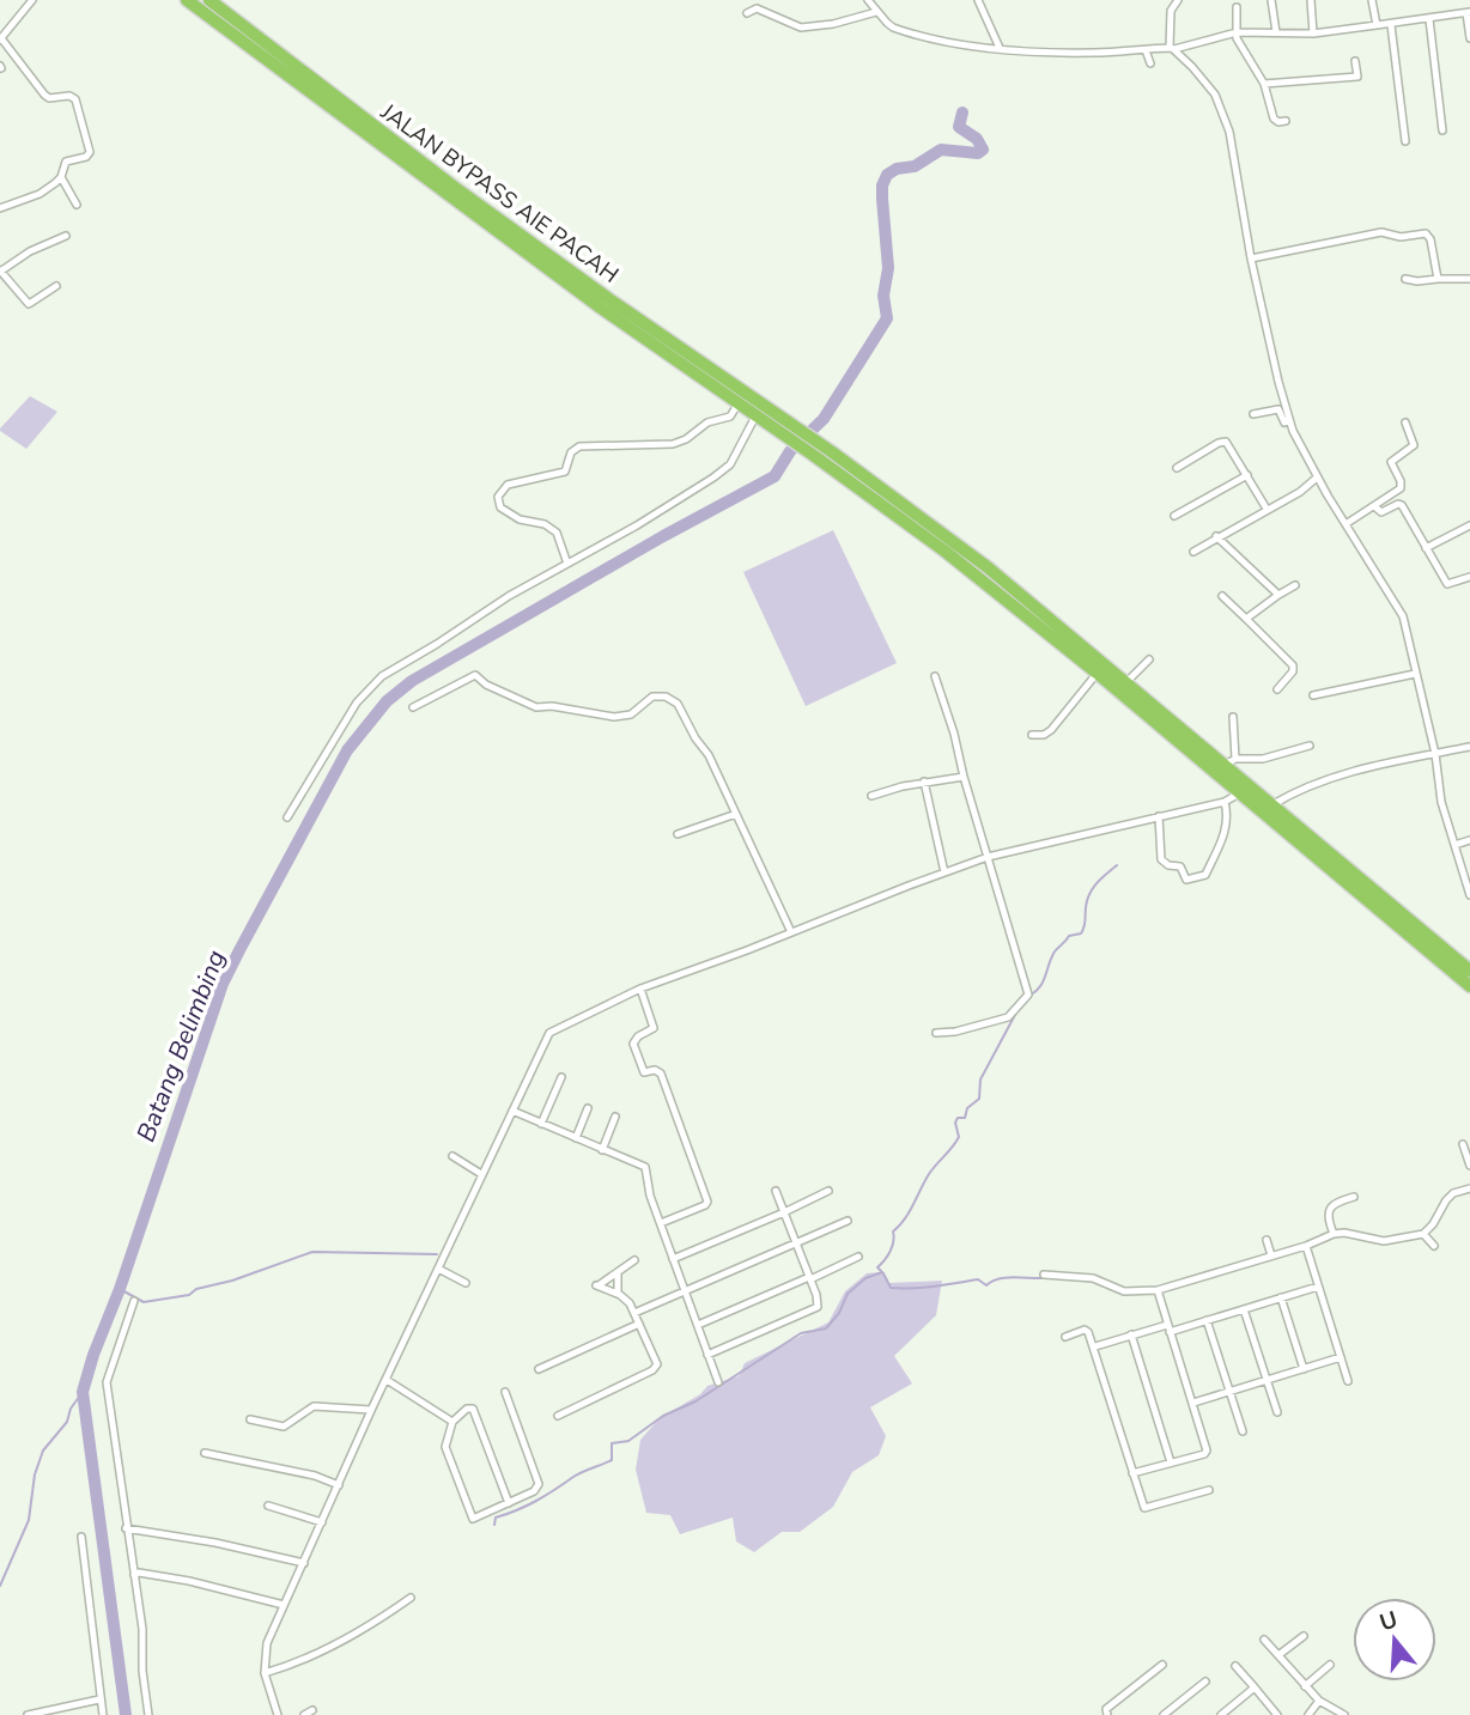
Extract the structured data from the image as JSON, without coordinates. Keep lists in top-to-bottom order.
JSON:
{
  "streets": {
    "highway": ["JALAN BYPASS AIE PACAH"]
  },
  "water": ["Batang Belimbing"],
  "north": "top"
}
